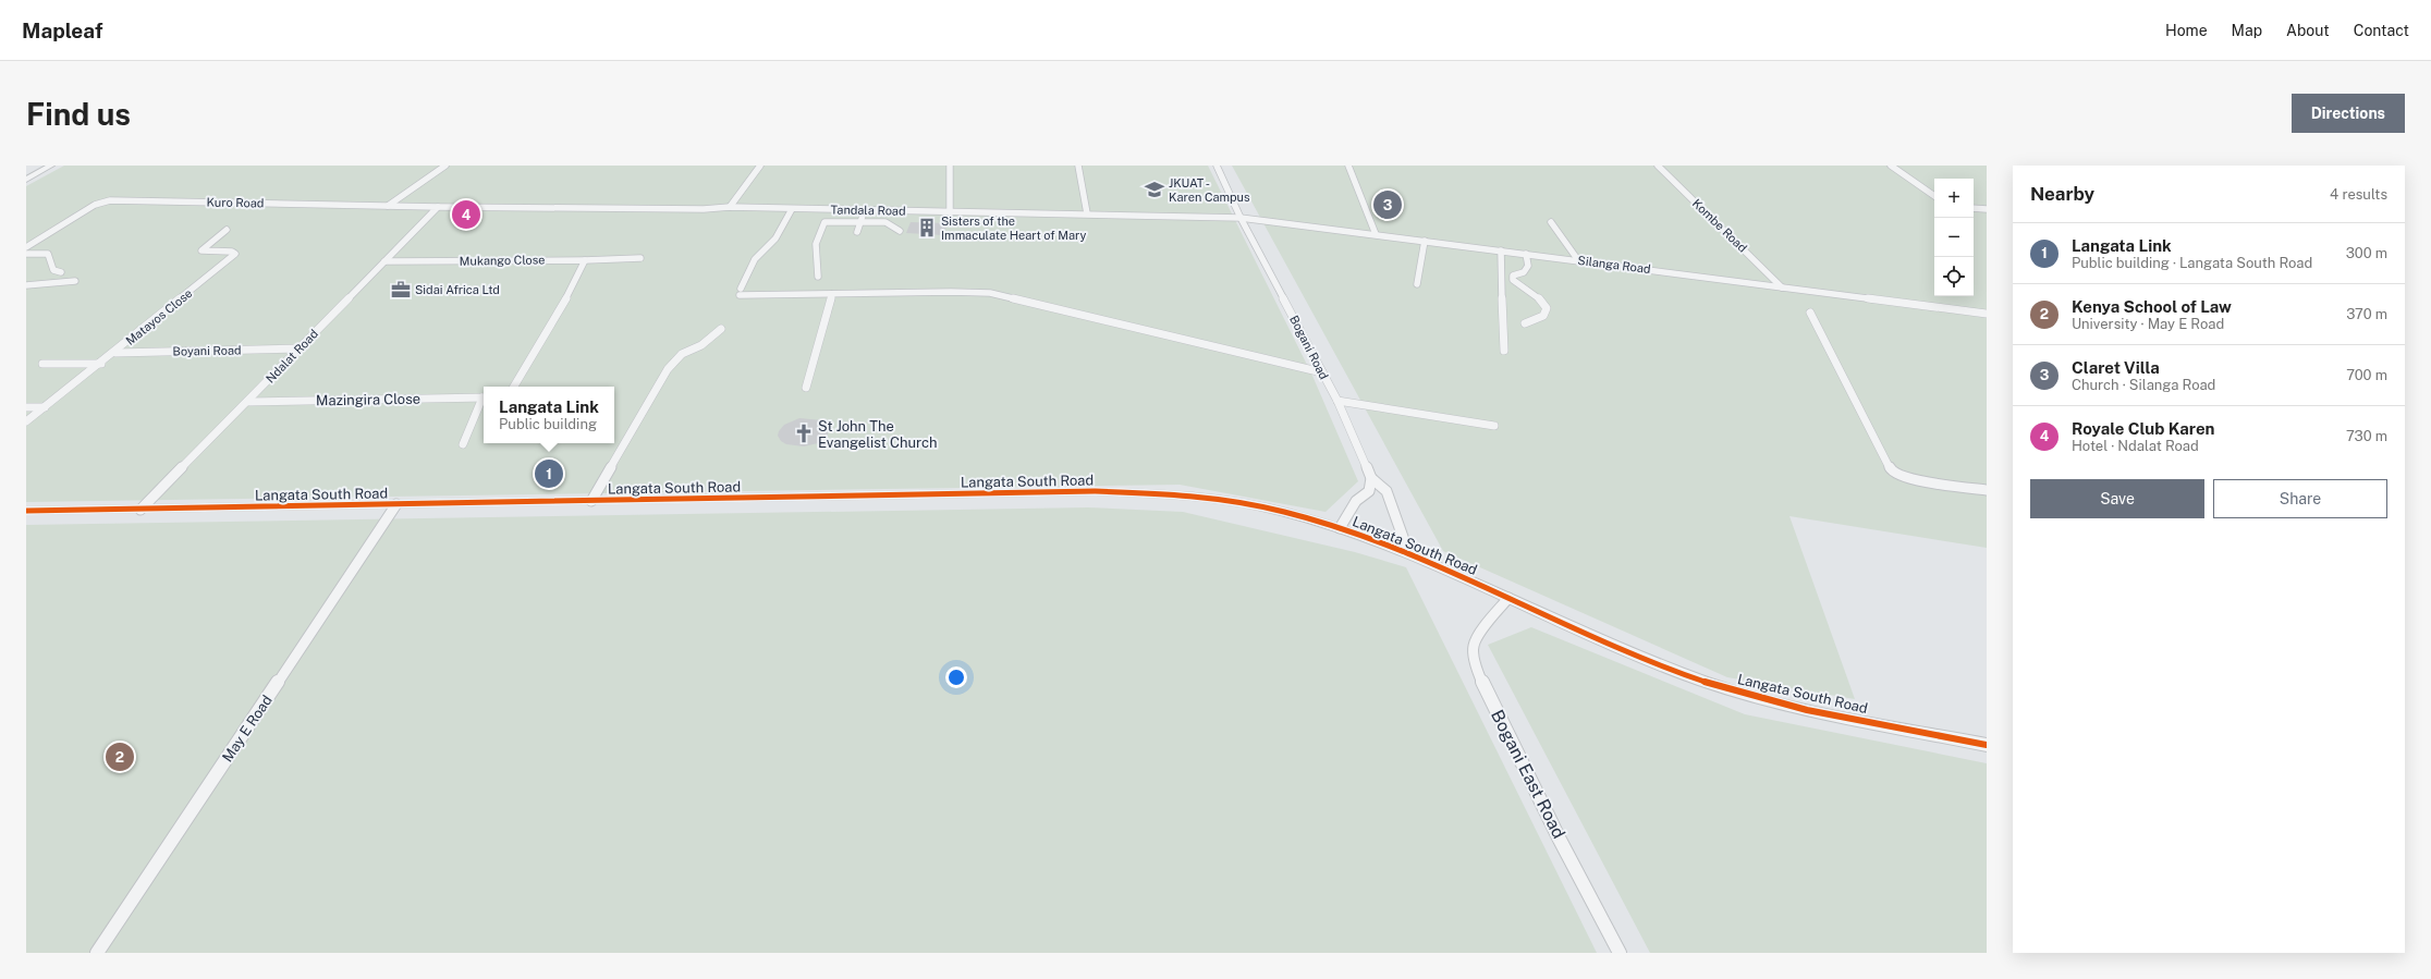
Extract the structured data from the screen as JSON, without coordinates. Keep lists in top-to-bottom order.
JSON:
{
  "streets": {
    "street": [
      "Kuro Road",
      "Tandala Road",
      "Kombe Road",
      "Mukango Close",
      "Silanga Road",
      "Matayos Close",
      "Bogani Road",
      "Boyani Road",
      "Ndalat Road",
      "Mazingira Close",
      "Langata South Road",
      "May E Road",
      "Bogani East Road"
    ]
  },
  "crossings": [
    ["Kuro Road", "Tandala Road"],
    ["Kuro Road", "Ndalat Road"],
    ["Tandala Road", "Silanga Road"],
    ["Tandala Road", "Bogani Road"],
    ["Tandala Road", "Ndalat Road"],
    ["Kombe Road", "Silanga Road"],
    ["Mukango Close", "Ndalat Road"],
    ["Silanga Road", "Bogani Road"],
    ["Matayos Close", "Boyani Road"],
    ["Boyani Road", "Ndalat Road"],
    ["Ndalat Road", "Mazingira Close"],
    ["Ndalat Road", "Langata South Road"],
    ["Langata South Road", "May E Road"],
    ["Langata South Road", "Bogani East Road"]
  ],
  "places": {
    "school or university": ["JKUAT - Karen Campus"],
    "building": ["Sisters of the Immaculate Heart of Mary"],
    "office": ["Sidai Africa Ltd"],
    "church": ["St John The Evangelist Church"]
  },
  "page": {
    "header": "Mapleaf",
    "nav": [
      "Home",
      "Map",
      "About",
      "Contact"
    ],
    "buttons": [
      "Directions",
      ["Save", "Share"]
    ],
    "title": "Find us",
    "heading": ["Nearby", "4 results"],
    "map_buttons": ["+", "−"],
    "pins": [
      "3",
      "4",
      "1",
      "2"
    ],
    "list": [
      {
        "mark": "1",
        "name": "Langata Link",
        "note": "Public building · Langata South Road",
        "value": "300 m"
      },
      {
        "mark": "2",
        "name": "Kenya School of Law",
        "note": "University · May E Road",
        "value": "370 m"
      },
      {
        "mark": "3",
        "name": "Claret Villa",
        "note": "Church · Silanga Road",
        "value": "700 m"
      },
      {
        "mark": "4",
        "name": "Royale Club Karen",
        "note": "Hotel · Ndalat Road",
        "value": "730 m"
      }
    ],
    "popup": ["Langata Link", "Public building"]
  }
}
